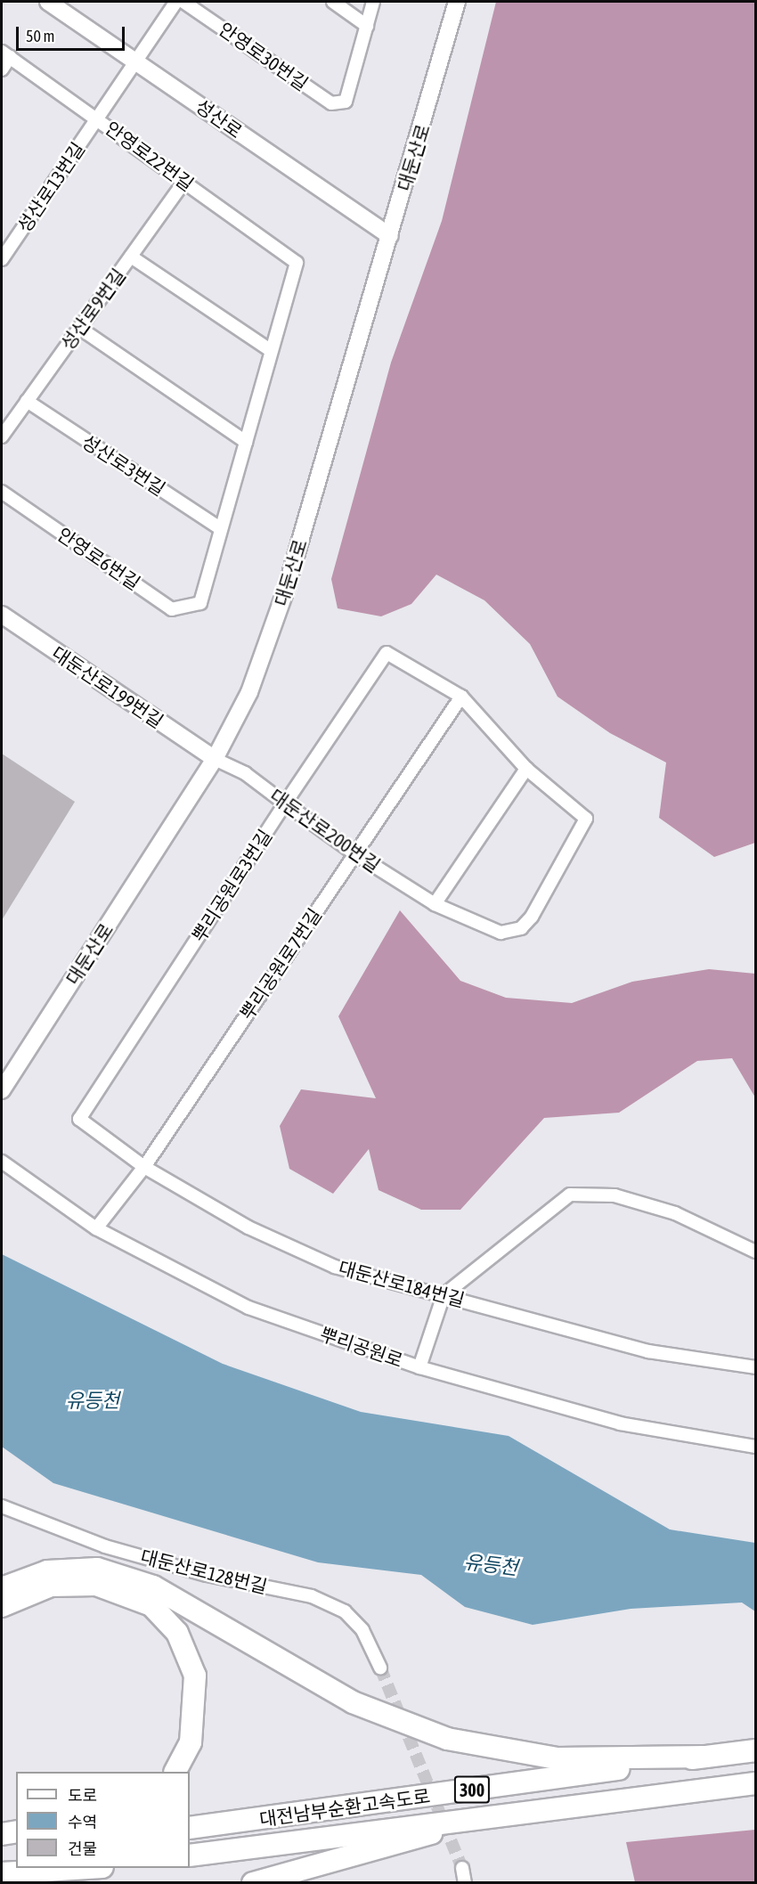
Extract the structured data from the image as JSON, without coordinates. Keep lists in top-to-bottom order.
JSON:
{
  "streets": {
    "highway": ["300", "대전남부순환고속도로"],
    "main road": ["성산로", "대둔산로", "대둔산로199번길"],
    "street": [
      "안영로30번길",
      "안영로22번길",
      "성산로13번길",
      "성산로9번길",
      "성산로3번길",
      "안영로6번길",
      "대둔산로200번길",
      "뿌리공원로3번길",
      "뿌리공원로7번길",
      "대둔산로184번길",
      "뿌리공원로",
      "대둔산로128번길"
    ]
  },
  "crossings": [
    ["성산로", "대둔산로"],
    ["성산로", "성산로13번길"],
    ["안영로22번길", "성산로13번길"],
    ["안영로22번길", "성산로9번길"],
    ["대둔산로", "대둔산로199번길"],
    ["대둔산로", "대둔산로200번길"],
    ["성산로9번길", "성산로3번길"],
    ["성산로3번길", "안영로6번길"],
    ["대둔산로199번길", "대둔산로200번길"],
    ["대둔산로200번길", "뿌리공원로3번길"],
    ["대둔산로200번길", "뿌리공원로7번길"],
    ["뿌리공원로3번길", "대둔산로184번길"],
    ["뿌리공원로7번길", "대둔산로184번길"],
    ["뿌리공원로7번길", "뿌리공원로"]
  ],
  "water": ["유등천"],
  "legend": ["도로", "수역", "건물"],
  "scale_bar": "50 m"
}
